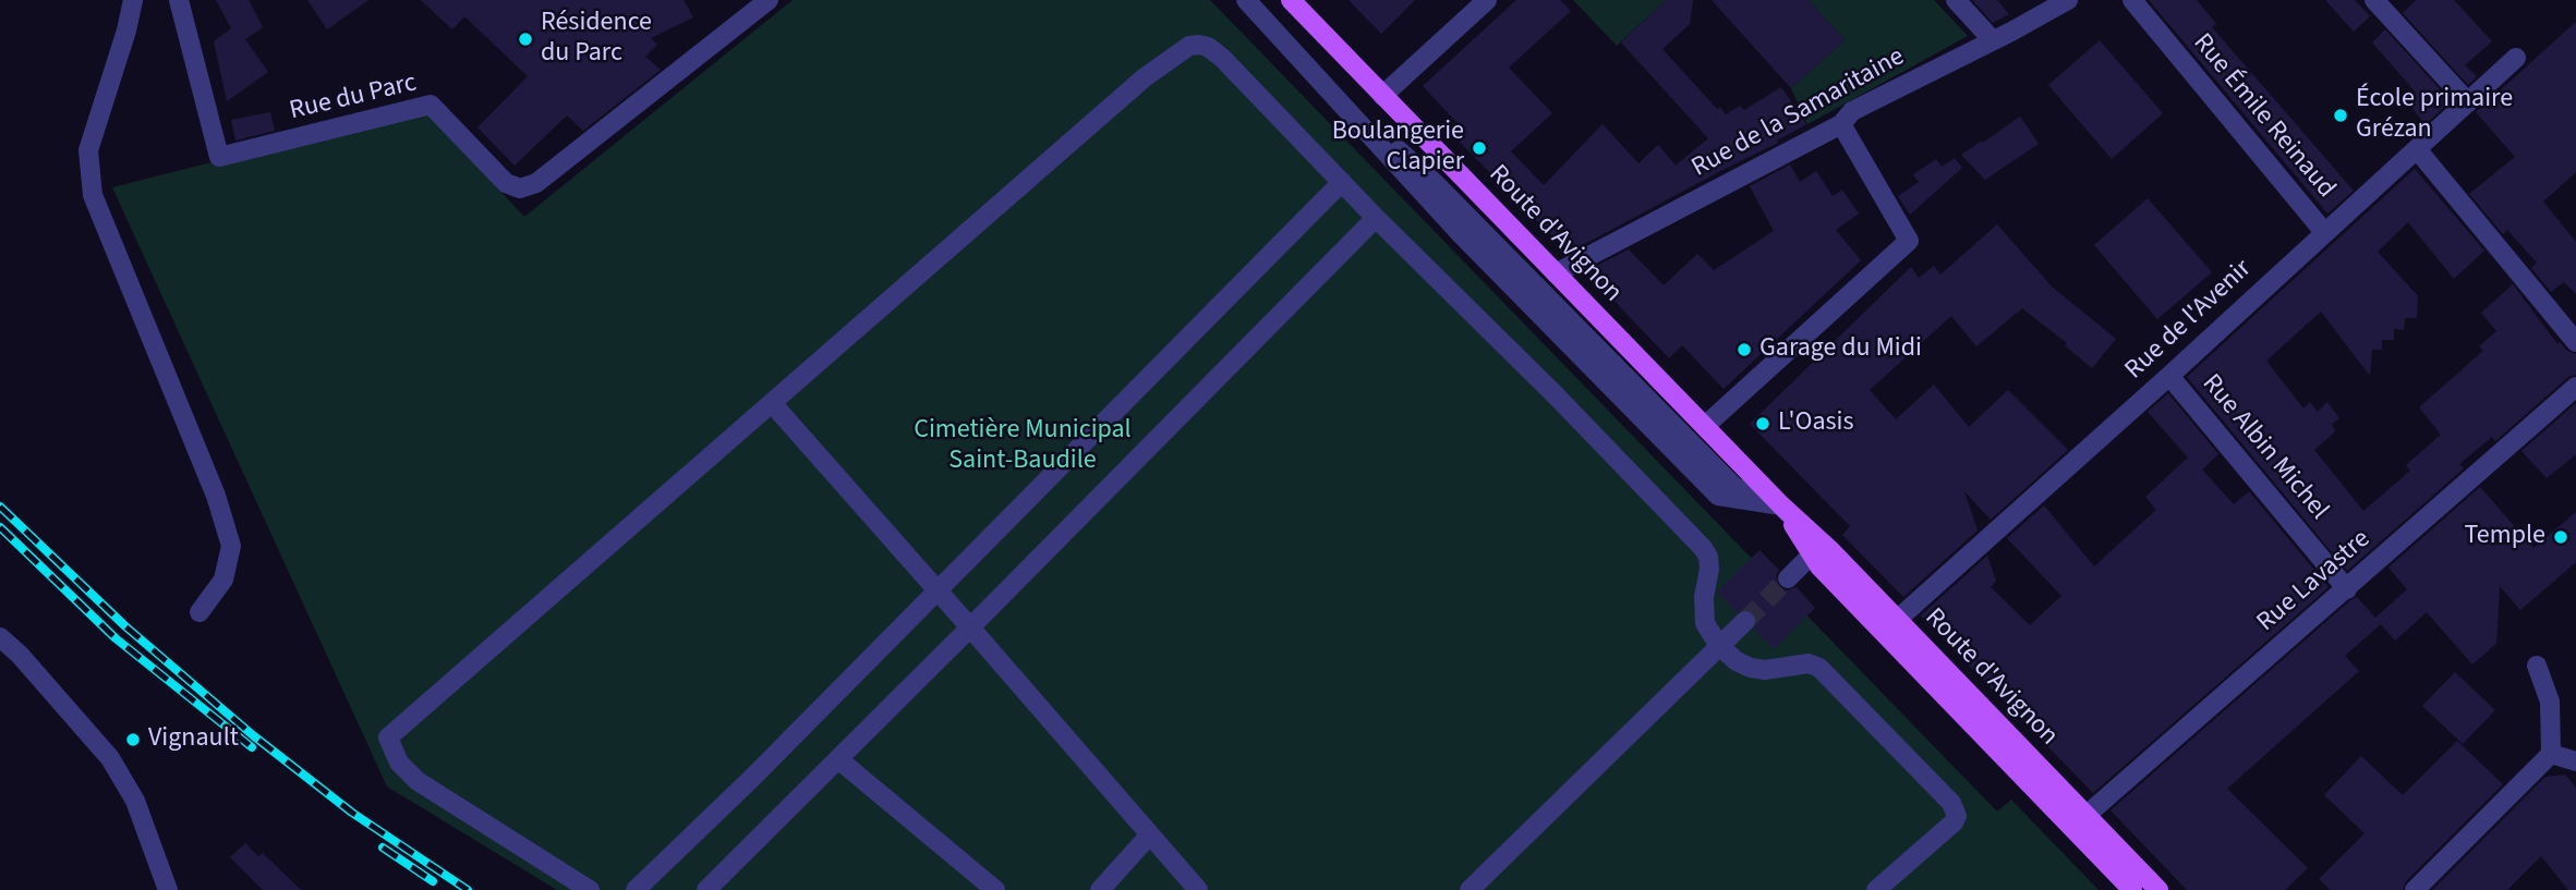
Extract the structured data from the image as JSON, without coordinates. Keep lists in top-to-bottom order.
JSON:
{
  "streets": {
    "main road": ["Route d'Avignon"],
    "street": [
      "Rue du Parc",
      "Rue de la Samaritaine",
      "Rue Émile Reinaud",
      "Rue de l'Avenir",
      "Rue Albin Michel",
      "Rue Lavastre"
    ]
  },
  "crossings": [
    ["Rue de la Samaritaine", "Route d'Avignon"],
    ["Rue Émile Reinaud", "Rue de l'Avenir"],
    ["Route d'Avignon", "Rue de l'Avenir"],
    ["Route d'Avignon", "Rue Lavastre"],
    ["Rue de l'Avenir", "Rue Albin Michel"],
    ["Rue Albin Michel", "Rue Lavastre"]
  ],
  "parks": ["Cimetière Municipal Saint-Baudile"],
  "places": [
    "Résidence du Parc",
    "École primaire Grézan",
    "Boulangerie Clapier",
    "Garage du Midi",
    "L'Oasis",
    "Temple",
    "Vignault"
  ]
}
